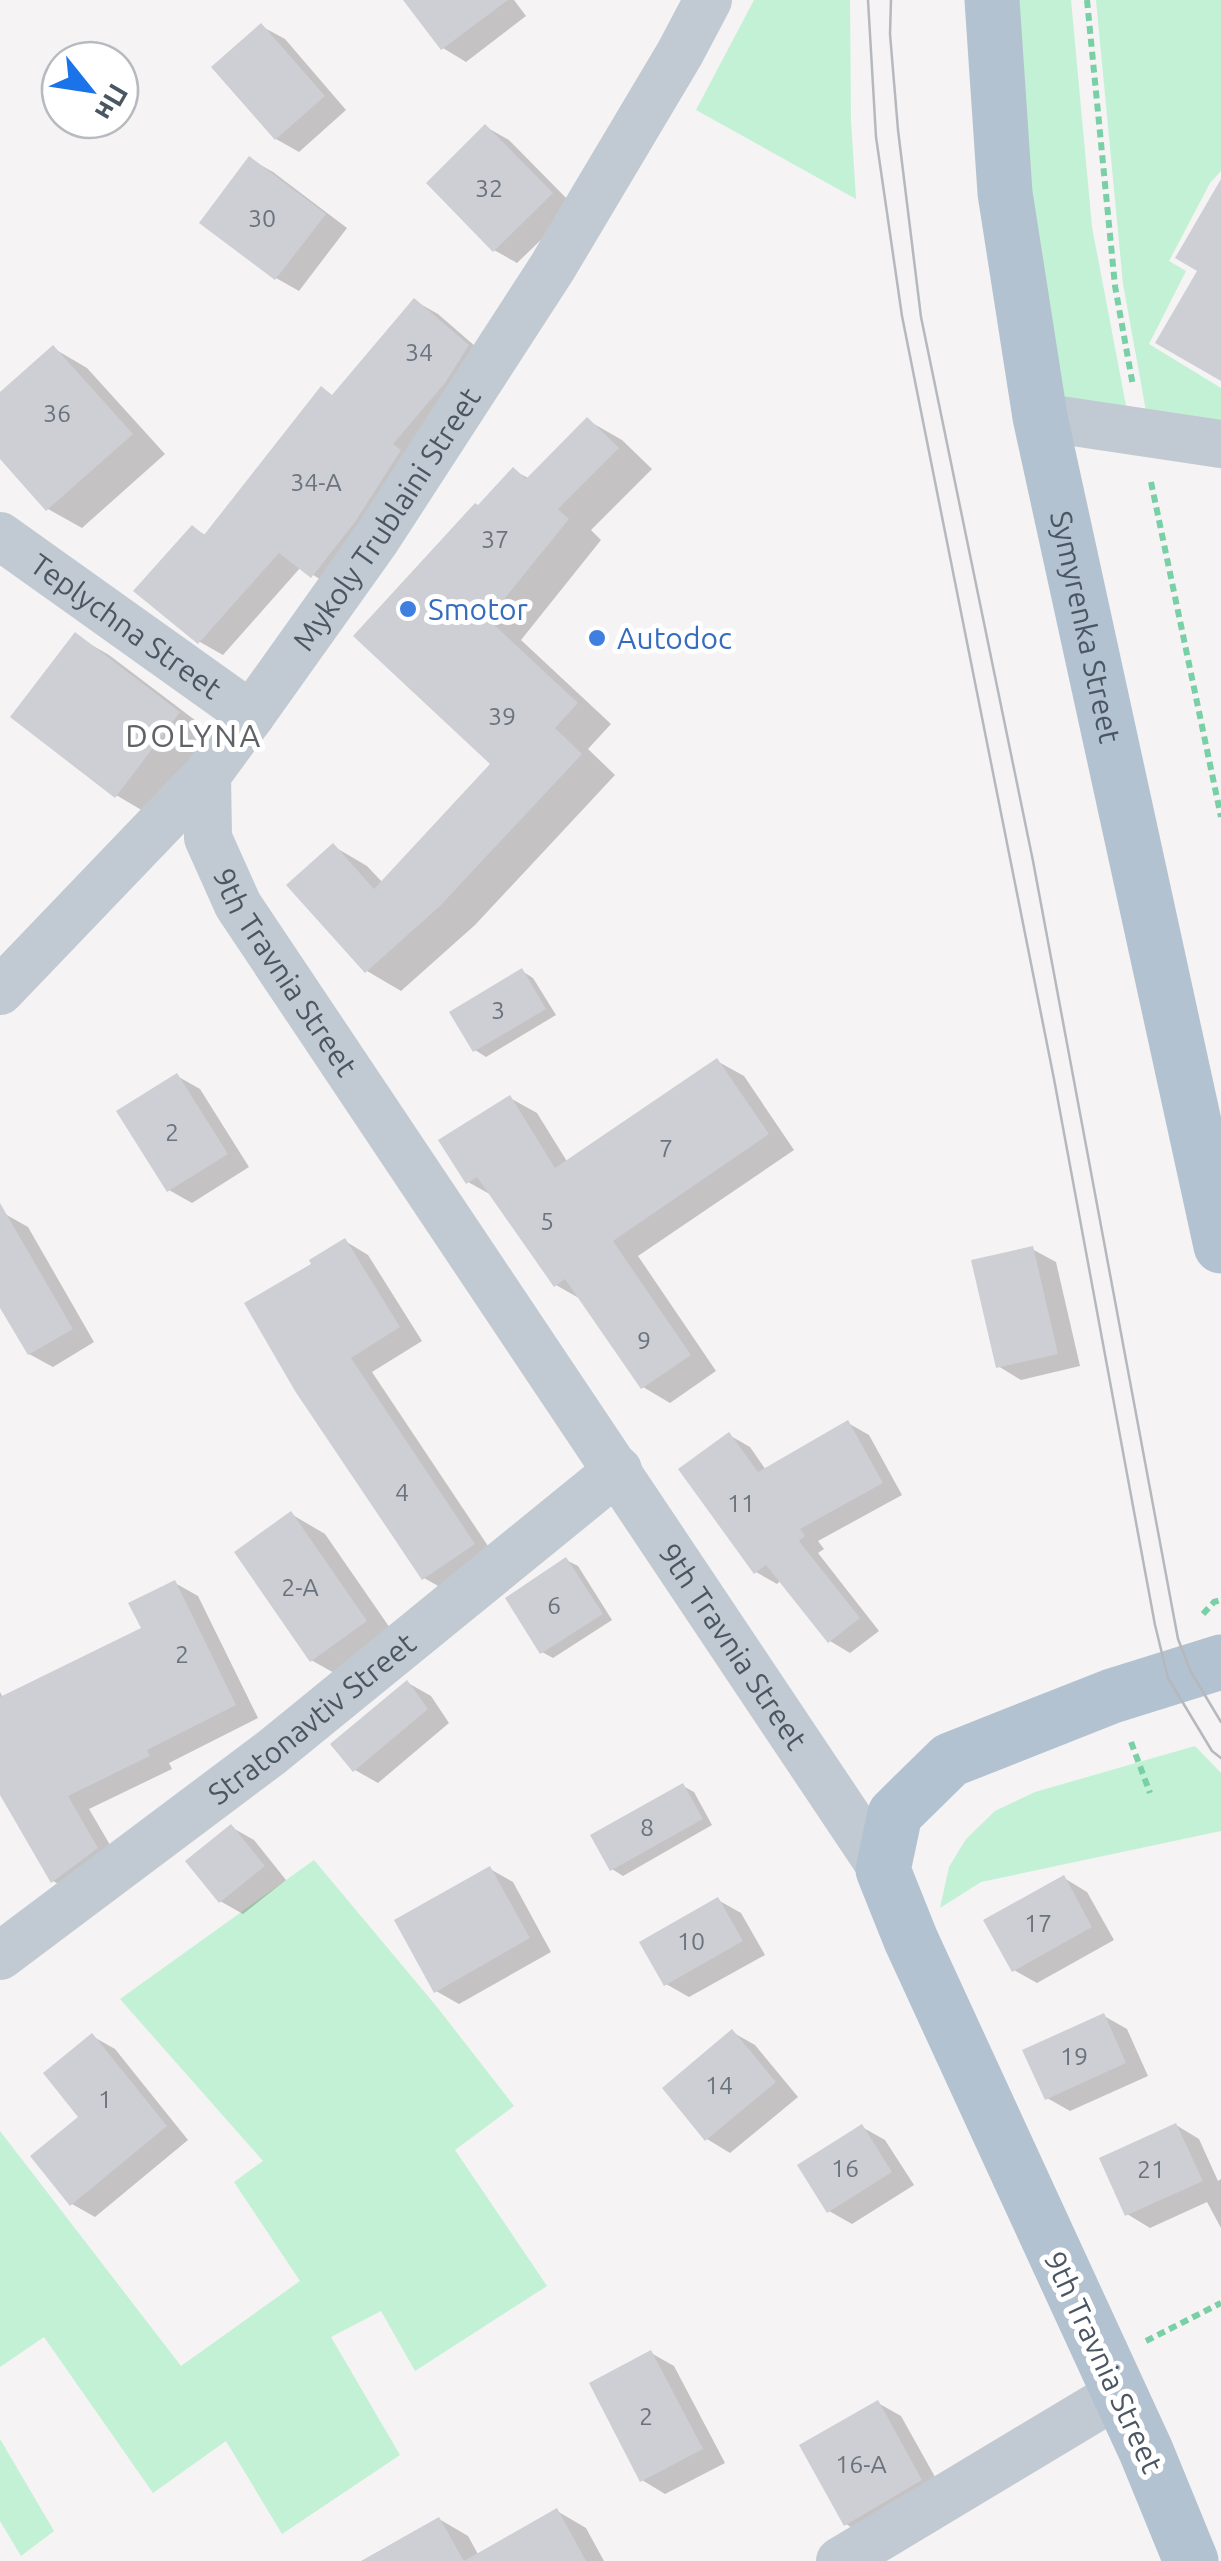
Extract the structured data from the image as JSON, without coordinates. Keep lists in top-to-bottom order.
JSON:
{
  "streets": {
    "main road": ["Symyrenka Street", "9th Travnia Street"],
    "street": ["Mykoly Trublaini Street", "Teplychna Street", "Stratonavtiv Street"]
  },
  "crossings": [
    ["Mykoly Trublaini Street", "Teplychna Street"],
    ["Mykoly Trublaini Street", "9th Travnia Street"],
    ["9th Travnia Street", "Stratonavtiv Street"]
  ],
  "districts": ["DOLYNA"],
  "places": ["Smotor", "Autodoc"],
  "house_numbers": [
    "32",
    "30",
    "34",
    "36",
    "34-А",
    "37",
    "39",
    "3",
    "2",
    "7",
    "5",
    "9",
    "4",
    "11",
    "2-А",
    "6",
    "2",
    "8",
    "17",
    "10",
    "19",
    "14",
    "1",
    "16",
    "21",
    "2",
    "16-А"
  ],
  "north": "bottom right"
}
